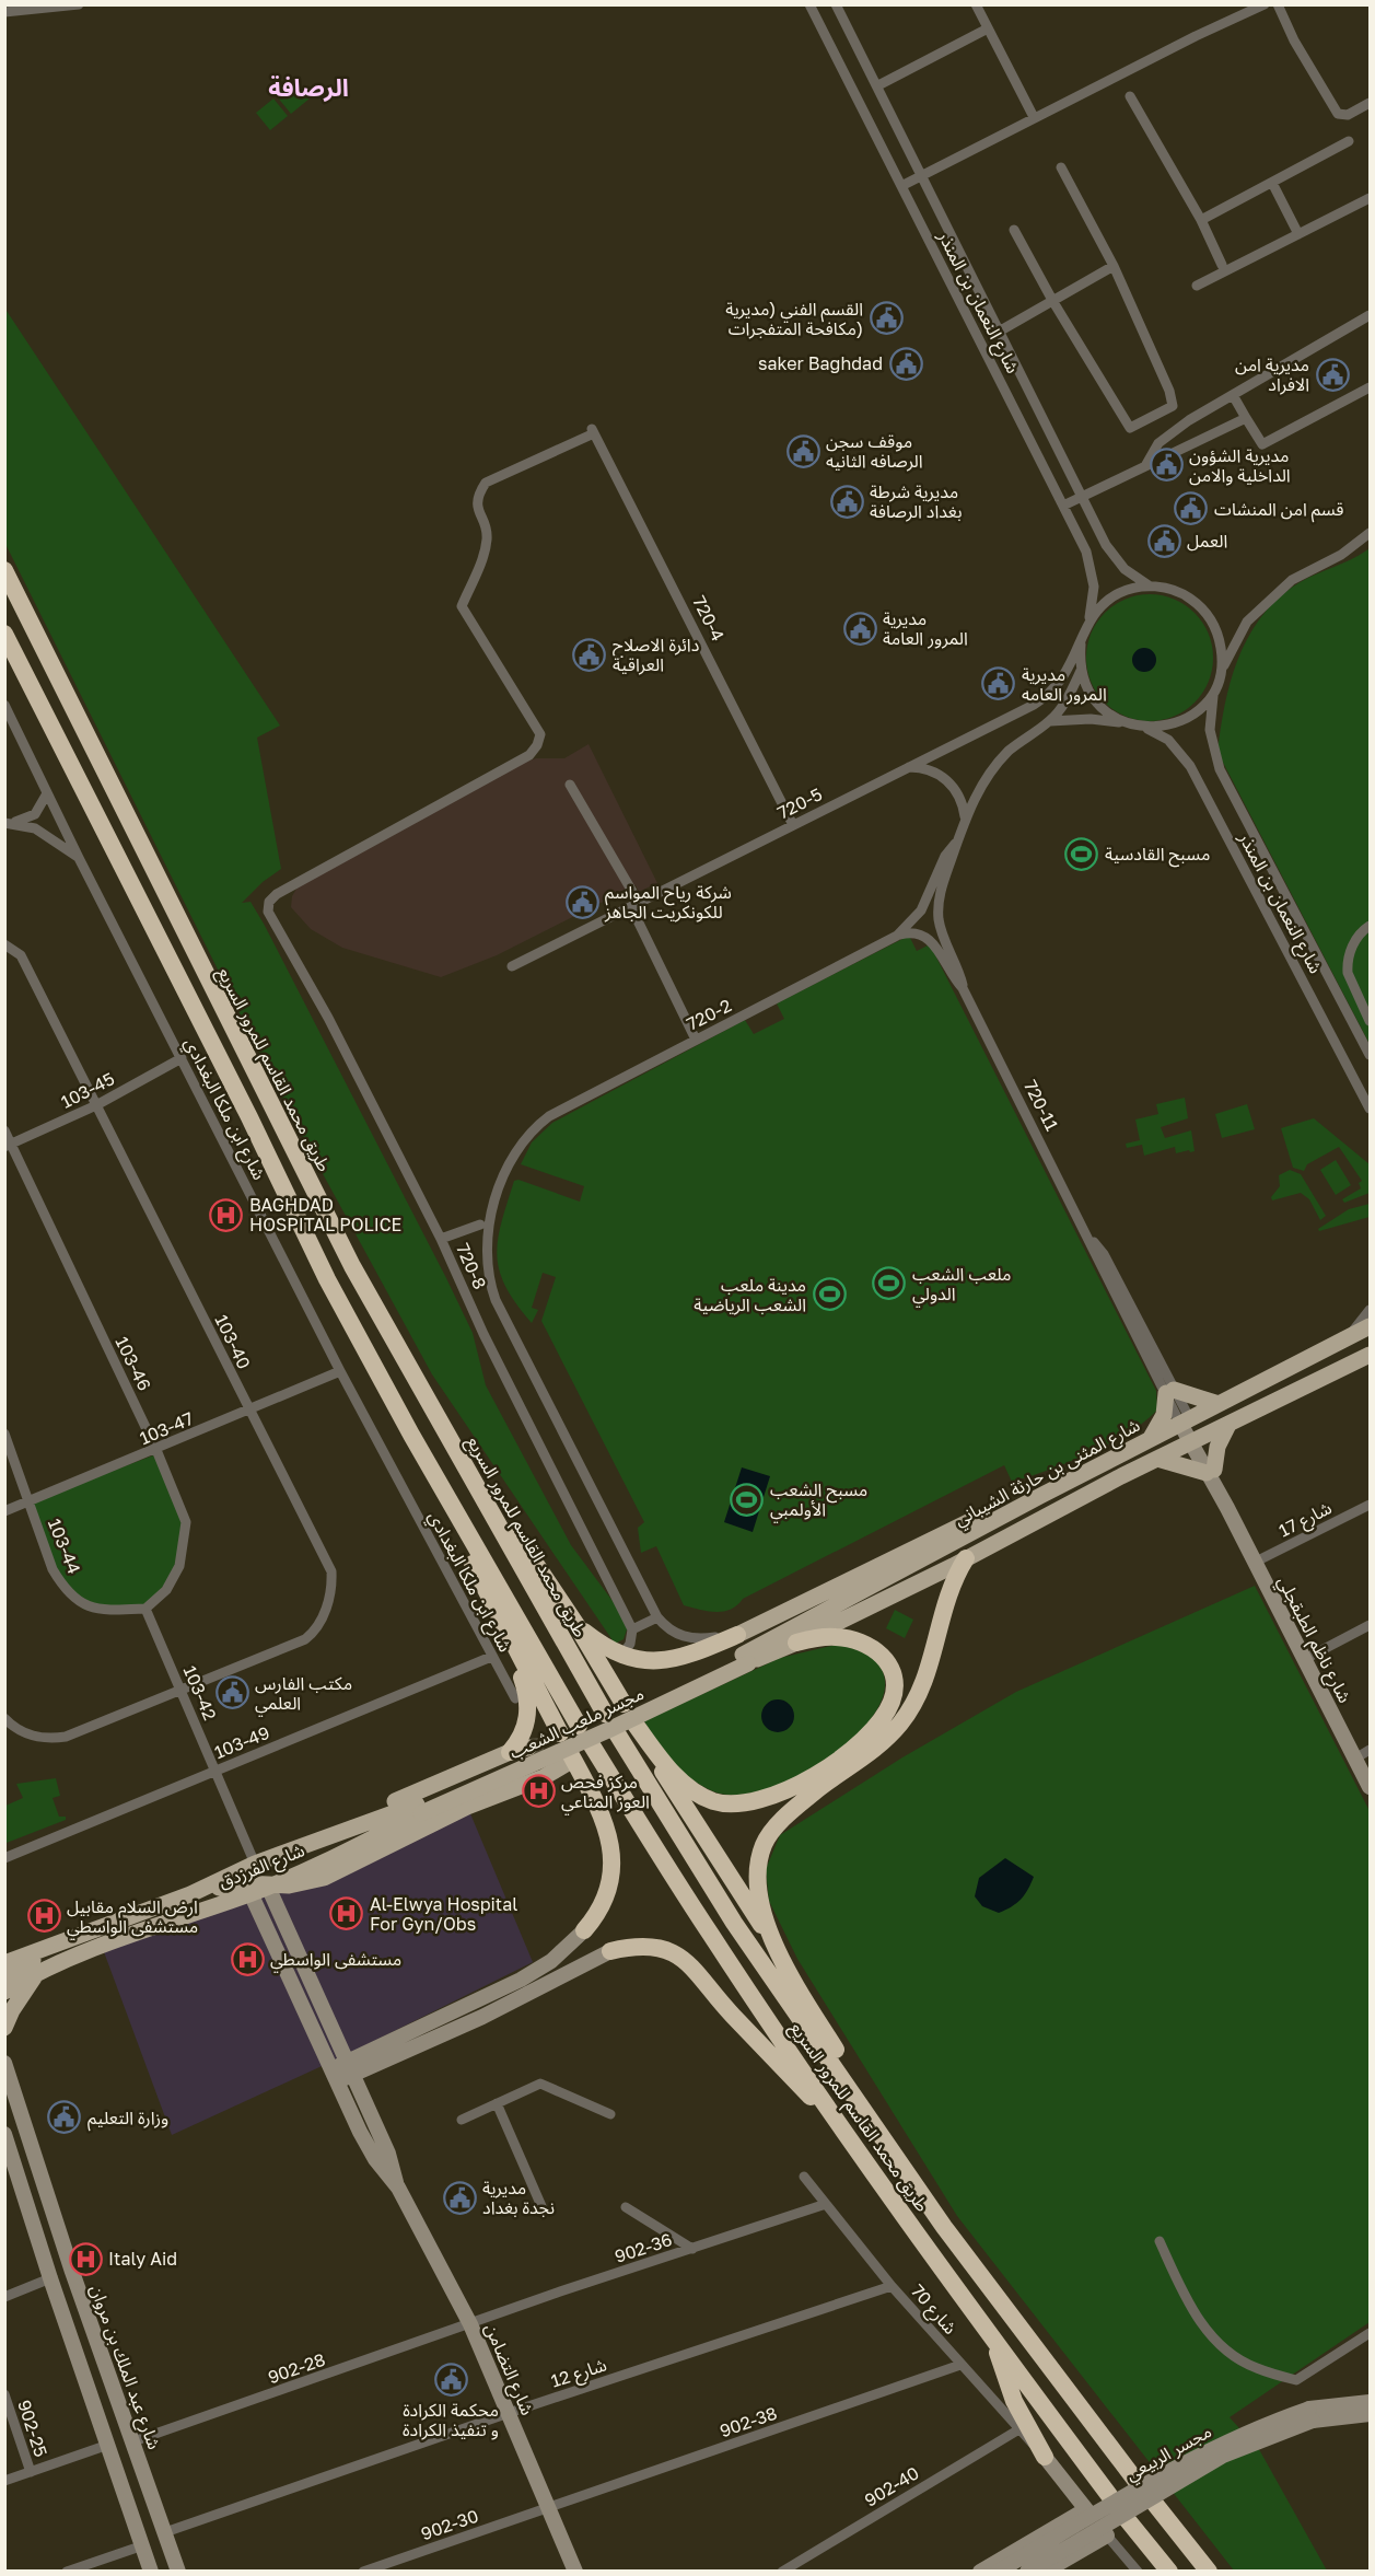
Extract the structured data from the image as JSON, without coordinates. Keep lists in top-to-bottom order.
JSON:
{
  "streets": {
    "highway": ["طريق محمد القاسم للمرور السريع"],
    "main road": ["شارع المثنى بن حارثة الشيباني", "مجسر ملعب الشعب", "شارع الفرزدق"],
    "street": [
      "شارع النعمان بن المنذر",
      "720-4",
      "720-5",
      "720-2",
      "103-45",
      "720-11",
      "شارع ابن ملكا البغدادي",
      "720-8",
      "103-40",
      "103-46",
      "103-47",
      "شارع 17",
      "103-44",
      "شارع ناظم الطبقجلي",
      "103-42",
      "103-49",
      "902-36",
      "شارع 70",
      "شارع عبد الملك بن مروان",
      "902-28",
      "شارع التضامن",
      "شارع 12",
      "902-38",
      "902-25",
      "مجسر الربيعي",
      "902-40",
      "902-30"
    ]
  },
  "crossings": [
    ["شارع النعمان بن المنذر", "720-5"],
    ["720-4", "720-5"],
    ["720-4", "720-8"],
    ["720-2", "720-11"],
    ["720-2", "720-8"],
    ["103-45", "شارع ابن ملكا البغدادي"],
    ["103-45", "103-40"],
    ["103-45", "103-46"],
    ["720-11", "شارع المثنى بن حارثة الشيباني"],
    ["720-11", "شارع ناظم الطبقجلي"],
    ["شارع ابن ملكا البغدادي", "103-47"],
    ["شارع ابن ملكا البغدادي", "103-49"],
    ["103-40", "103-47"],
    ["103-40", "103-42"],
    ["103-46", "103-47"],
    ["103-46", "103-44"],
    ["103-46", "103-42"],
    ["103-47", "103-44"],
    ["103-47", "103-42"],
    ["شارع المثنى بن حارثة الشيباني", "شارع ناظم الطبقجلي"],
    ["شارع المثنى بن حارثة الشيباني", "مجسر ملعب الشعب"],
    ["شارع 17", "شارع ناظم الطبقجلي"],
    ["103-44", "103-42"],
    ["103-42", "103-49"],
    ["103-42", "شارع الفرزدق"],
    ["مجسر ملعب الشعب", "شارع الفرزدق"],
    ["شارع الفرزدق", "شارع التضامن"],
    ["902-36", "شارع 70"],
    ["902-36", "902-28"],
    ["902-36", "شارع التضامن"],
    ["شارع 70", "شارع 12"],
    ["شارع 70", "902-38"],
    ["شارع 70", "902-40"],
    ["شارع عبد الملك بن مروان", "902-28"],
    ["شارع عبد الملك بن مروان", "شارع 12"],
    ["902-28", "شارع التضامن"],
    ["شارع التضامن", "شارع 12"],
    ["شارع التضامن", "902-38"],
    ["شارع التضامن", "902-30"],
    ["902-38", "902-30"]
  ],
  "districts": ["الرصافة"],
  "places": {
    "public building": [
      "القسم الفني (مديرية مكافحة المتفجرات)",
      "saker Baghdad",
      "مديرية امن الافراد",
      "موقف سجن الرصافه الثانيه",
      "مديرية الشؤون الداخلية والامن",
      "مديرية شرطة بغداد الرصافة",
      "قسم امن المنشات",
      "العمل",
      "مديرية المرور العامة",
      "دائرة الاصلاح العراقية",
      "مديرية المرور العامه",
      "شركة رياح المواسم للكونكريت الجاهز",
      "مكتب الفارس العلمي",
      "وزارة التعليم",
      "مديرية نجدة بغداد",
      "محكمة الكرادة و تنفيذ الكرادة"
    ],
    "sports": [
      "مسبح القادسية",
      "ملعب الشعب الدولي",
      "مدينة ملعب الشعب الرياضية",
      "مسبح الشعب الأولمبي"
    ],
    "hospital": [
      "BAGHDAD HOSPITAL POLICE",
      "مركز فحص العوز المناعي",
      "Al-Elwya Hospital For Gyn/Obs",
      "ارض السلام مقابيل مستشفى الواسطي",
      "مستشفى الواسطي",
      "Italy Aid"
    ]
  }
}
